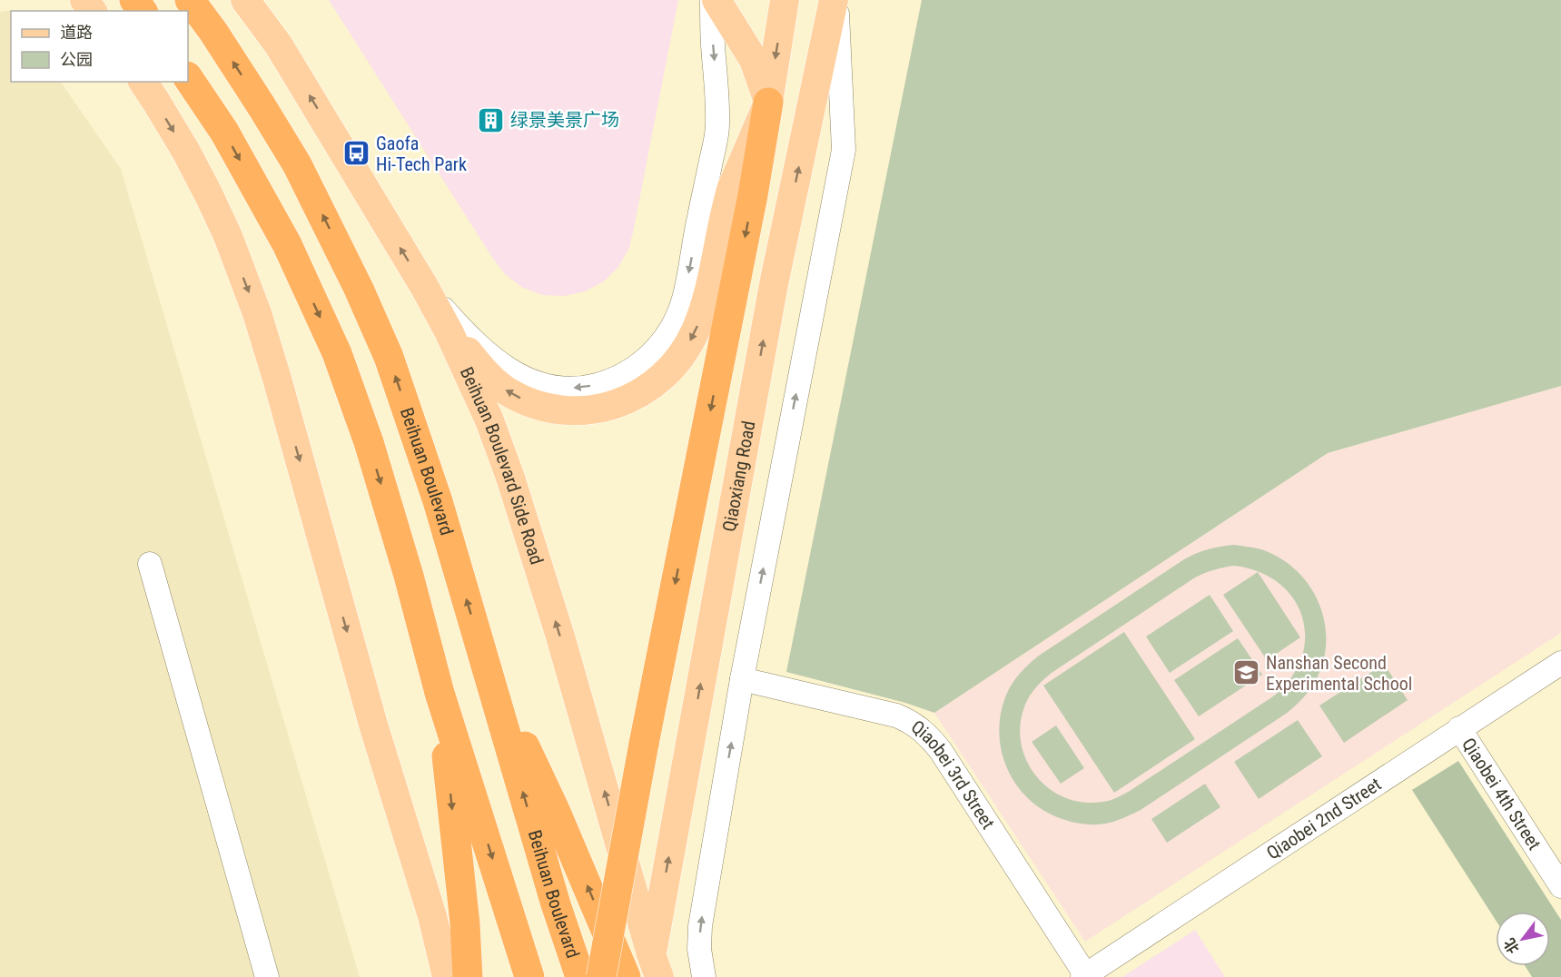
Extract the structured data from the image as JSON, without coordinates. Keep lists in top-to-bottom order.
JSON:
{
  "streets": {
    "highway": ["Beihuan Boulevard"],
    "main road": ["Beihuan Boulevard Side Road", "Qiaoxiang Road"],
    "street": ["Qiaobei 3rd Street", "Qiaobei 4th Street", "Qiaobei 2nd Street"]
  },
  "crossings": [
    ["Beihuan Boulevard Side Road", "Qiaoxiang Road"],
    ["Qiaobei 3rd Street", "Qiaobei 2nd Street"],
    ["Qiaobei 4th Street", "Qiaobei 2nd Street"]
  ],
  "one_way": ["Qiaoxiang Road"],
  "places": {
    "building": ["绿景美景广场"],
    "bus stop": ["Gaofa Hi-Tech Park"],
    "school or university": ["Nanshan Second Experimental School"]
  },
  "legend": ["道路", "公园"],
  "north": "bottom left"
}
